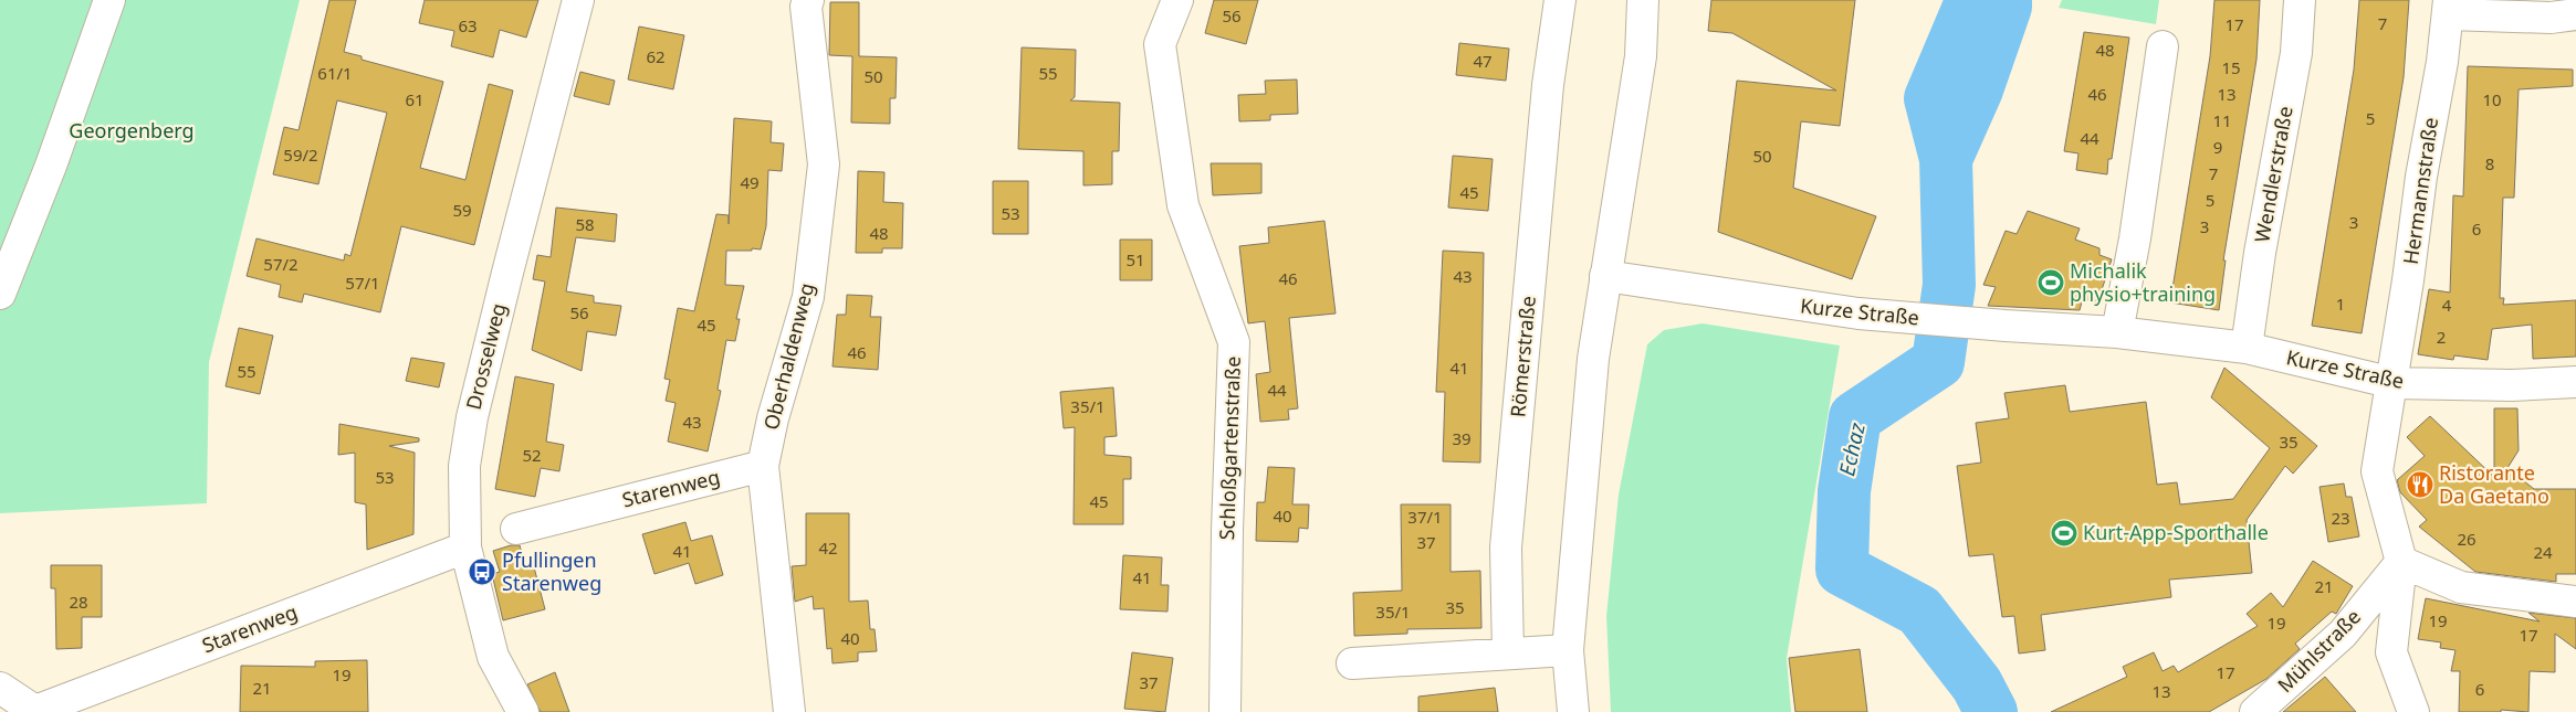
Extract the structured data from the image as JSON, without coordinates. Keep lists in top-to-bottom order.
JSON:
{
  "streets": {
    "street": [
      "Wendlerstraße",
      "Hermannstraße",
      "Kurze Straße",
      "Drosselweg",
      "Oberhaldenweg",
      "Römerstraße",
      "Schloßgartenstraße",
      "Starenweg",
      "Mühlstraße"
    ]
  },
  "crossings": [
    ["Wendlerstraße", "Kurze Straße"],
    ["Hermannstraße", "Kurze Straße"],
    ["Hermannstraße", "Mühlstraße"],
    ["Drosselweg", "Starenweg"],
    ["Oberhaldenweg", "Starenweg"]
  ],
  "water": ["Echaz"],
  "parks": ["Georgenberg"],
  "places": {
    "sports": ["Michalik physio+training", "Kurt-App-Sporthalle"],
    "restaurant": ["Ristorante Da Gaetano"],
    "bus stop": ["Pfullingen Starenweg"]
  },
  "house_numbers": [
    "56",
    "7",
    "17",
    "63",
    "48",
    "62",
    "47",
    "15",
    "61/1",
    "55",
    "50",
    "46",
    "13",
    "61",
    "10",
    "5",
    "11",
    "44",
    "9",
    "59/2",
    "50",
    "8",
    "7",
    "49",
    "45",
    "5",
    "59",
    "53",
    "3",
    "58",
    "3",
    "6",
    "48",
    "51",
    "57/2",
    "43",
    "46",
    "57/1",
    "1",
    "4",
    "56",
    "45",
    "2",
    "46",
    "41",
    "55",
    "44",
    "35/1",
    "43",
    "39",
    "35",
    "52",
    "53",
    "45",
    "40",
    "37/1",
    "23",
    "26",
    "37",
    "42",
    "41",
    "24",
    "41",
    "21",
    "28",
    "35",
    "35/1",
    "19",
    "19",
    "17",
    "40",
    "17",
    "19",
    "37",
    "21",
    "6",
    "13"
  ]
}
